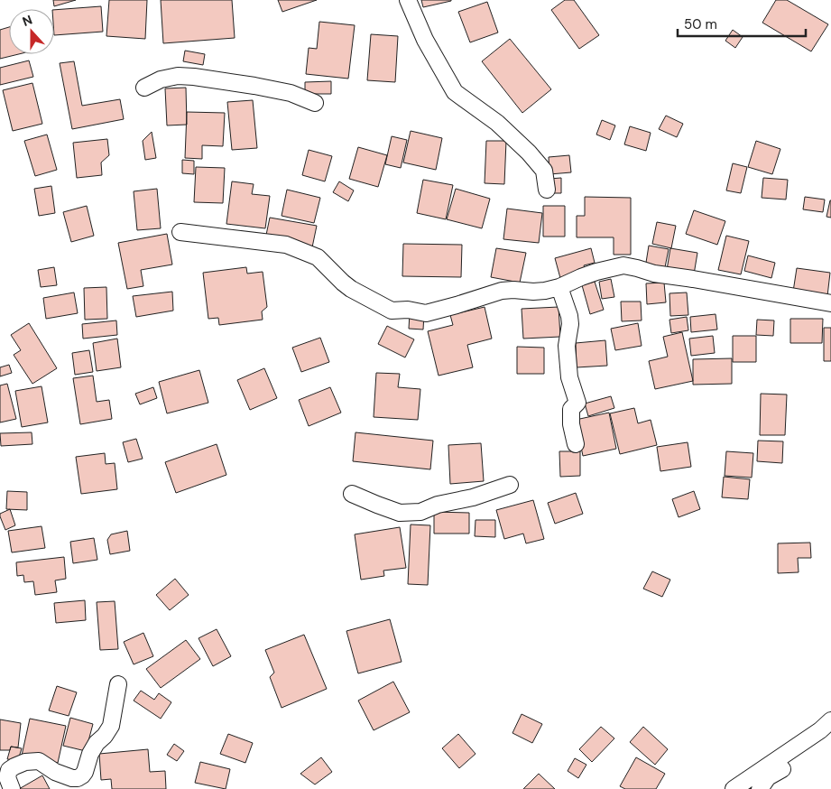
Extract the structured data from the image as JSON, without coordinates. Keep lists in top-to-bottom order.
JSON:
{
  "scale_bar": "50 m",
  "north": "top"
}
